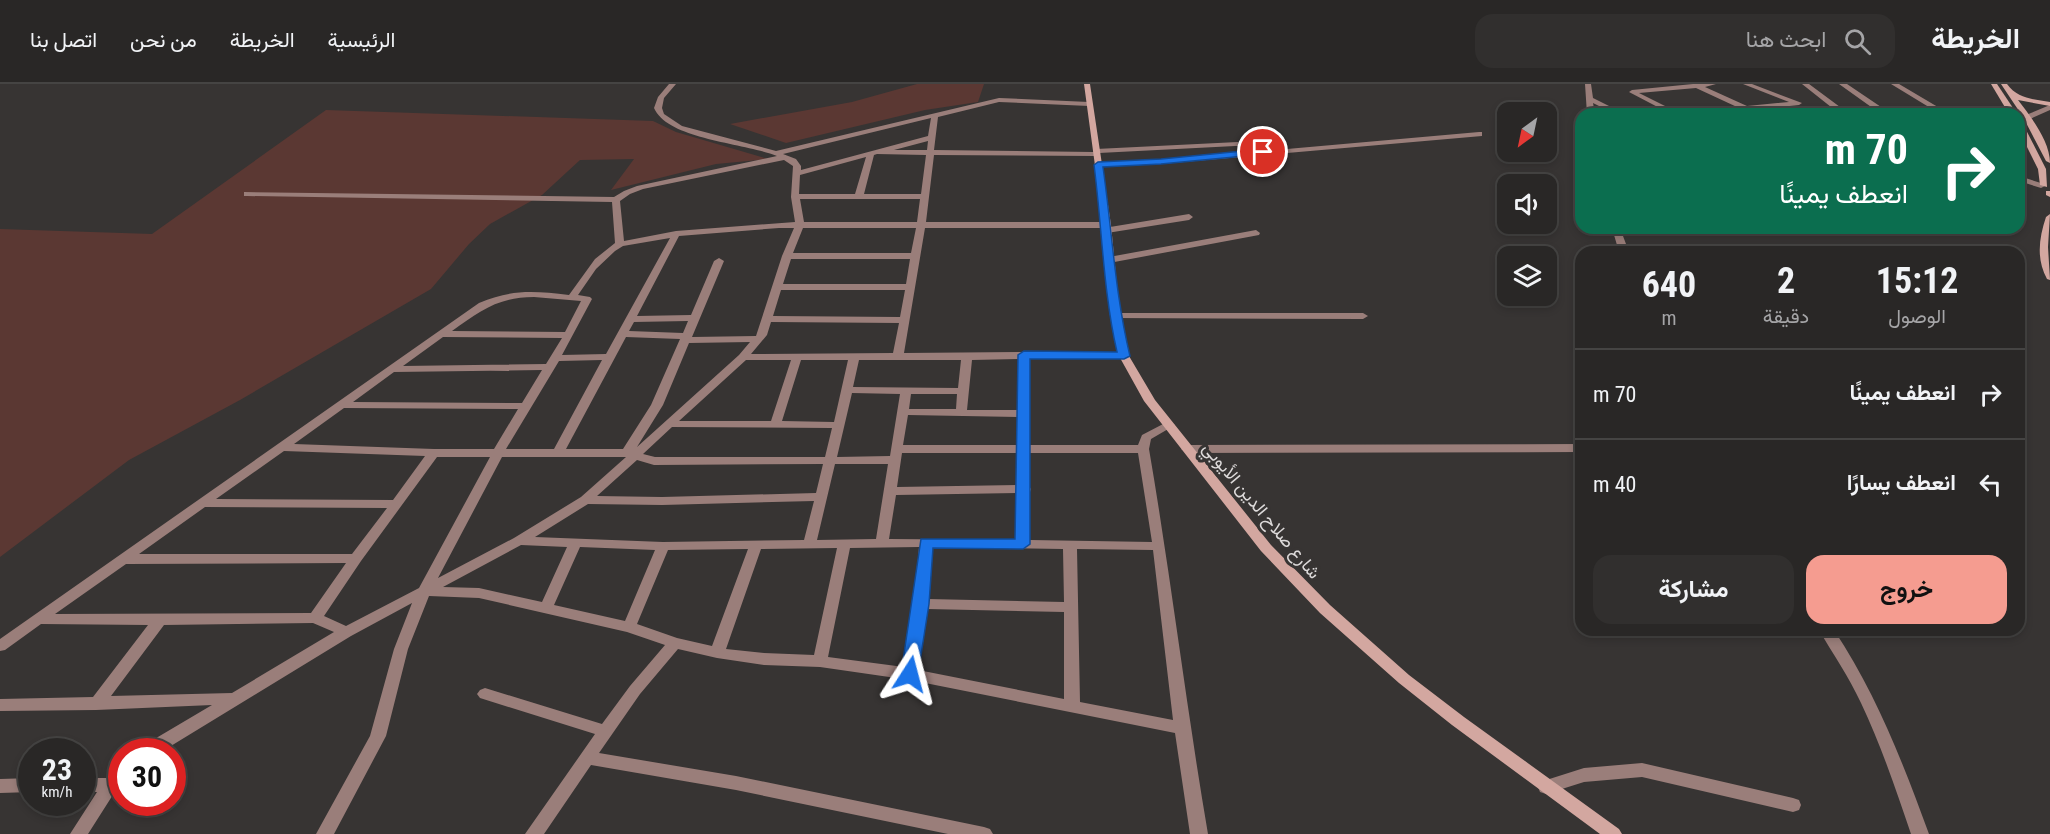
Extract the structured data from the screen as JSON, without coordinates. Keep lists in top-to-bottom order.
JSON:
{
  "streets": {
    "main road": ["شارع صلاح الدين الأيوبي"]
  },
  "north": "bottom left",
  "page": {
    "header": "الخريطة",
    "search": "ابحث هنا",
    "nav": [
      "الرئيسية",
      "الخريطة",
      "من نحن",
      "اتصل بنا"
    ],
    "turn": ["70 m", "انعطف يمينًا"],
    "eta": [
      "15:12",
      "الوصول",
      "2",
      "دقيقة",
      "640",
      "m"
    ],
    "list": [
      {
        "name": "انعطف يمينًا",
        "value": "70 m"
      },
      {
        "name": "انعطف يسارًا",
        "value": "40 m"
      }
    ],
    "buttons": ["خروج", "مشاركة"],
    "speed": "23 km/h",
    "limit": "30"
  }
}
